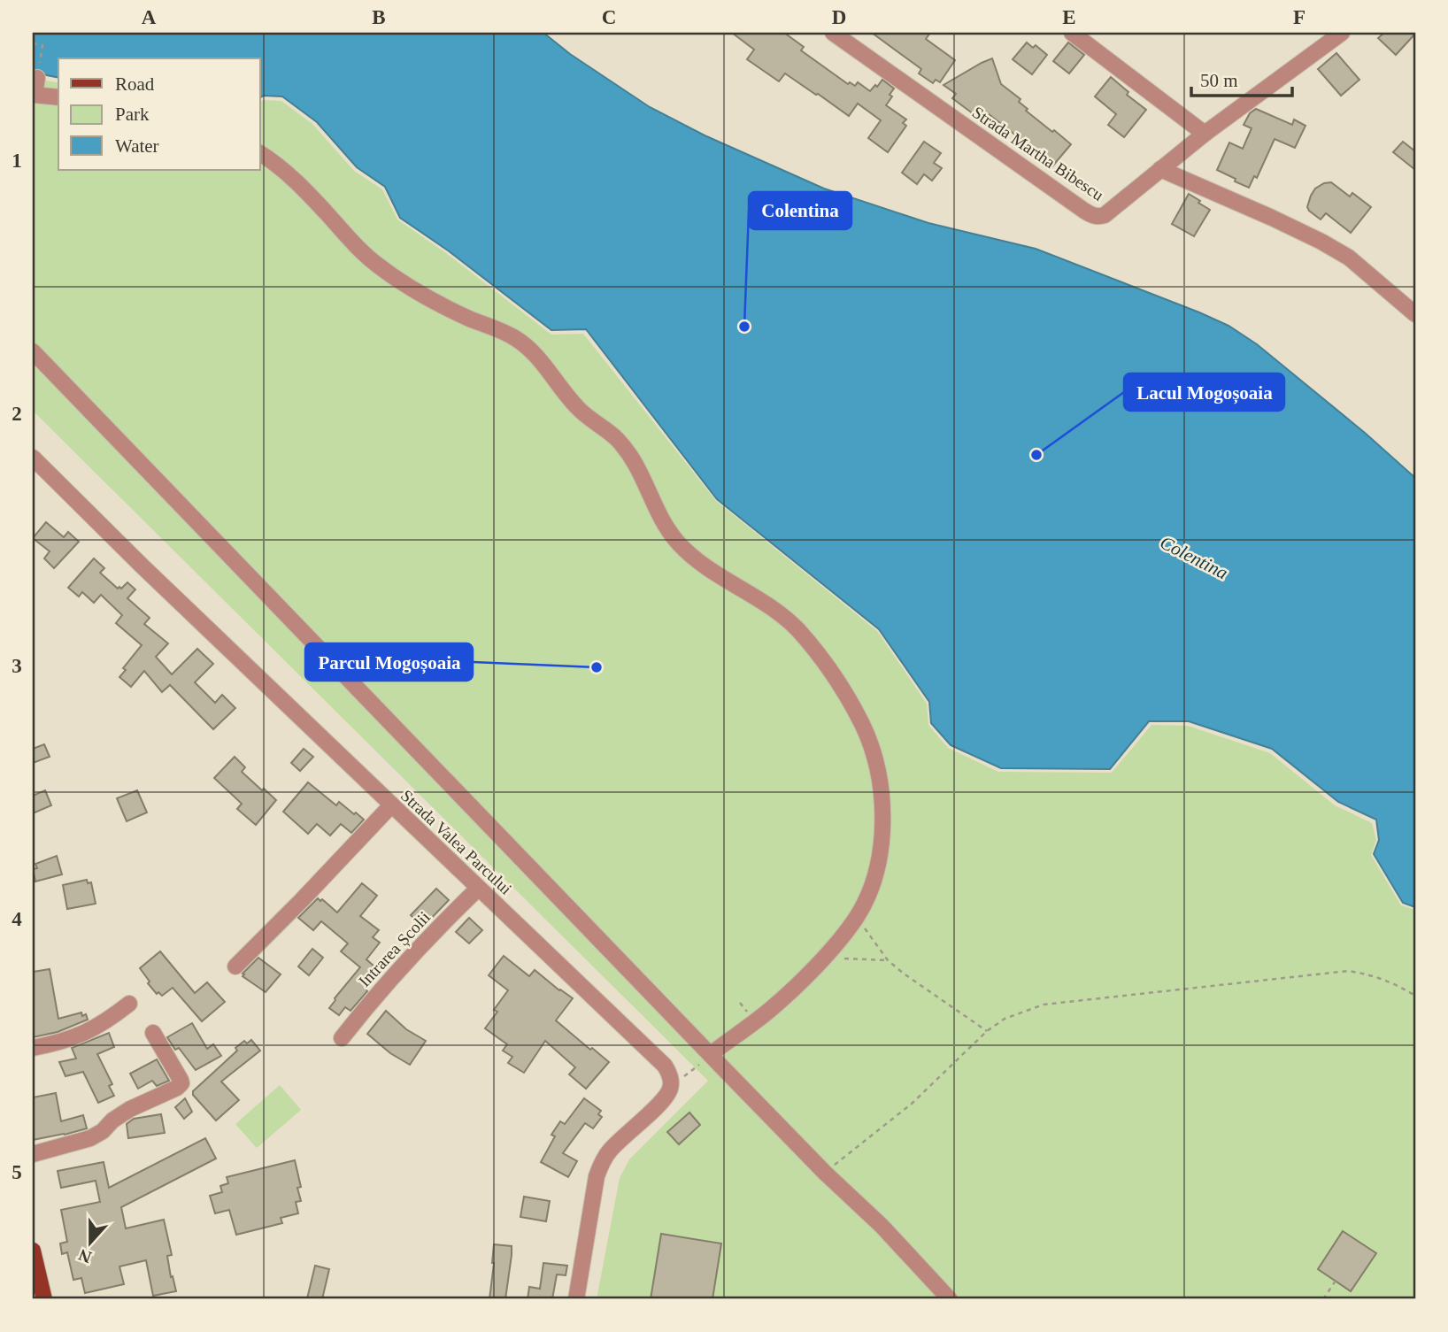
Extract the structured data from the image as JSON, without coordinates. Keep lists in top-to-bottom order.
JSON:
{
  "streets": {
    "street": ["Strada Martha Bibescu", "Strada Valea Parcului", "Intrarea Școlii"]
  },
  "crossings": [
    ["Strada Valea Parcului", "Intrarea Școlii"]
  ],
  "water": ["Colentina"],
  "places": ["Colentina", "Lacul Mogoșoaia", "Parcul Mogoșoaia"],
  "legend": ["Road", "Park", "Water"],
  "scale_bar": "50 m",
  "north": "bottom",
  "grid": {
    "columns": [
      "A",
      "B",
      "C",
      "D",
      "E",
      "F"
    ],
    "rows": [
      "1",
      "2",
      "3",
      "4",
      "5"
    ]
  }
}
